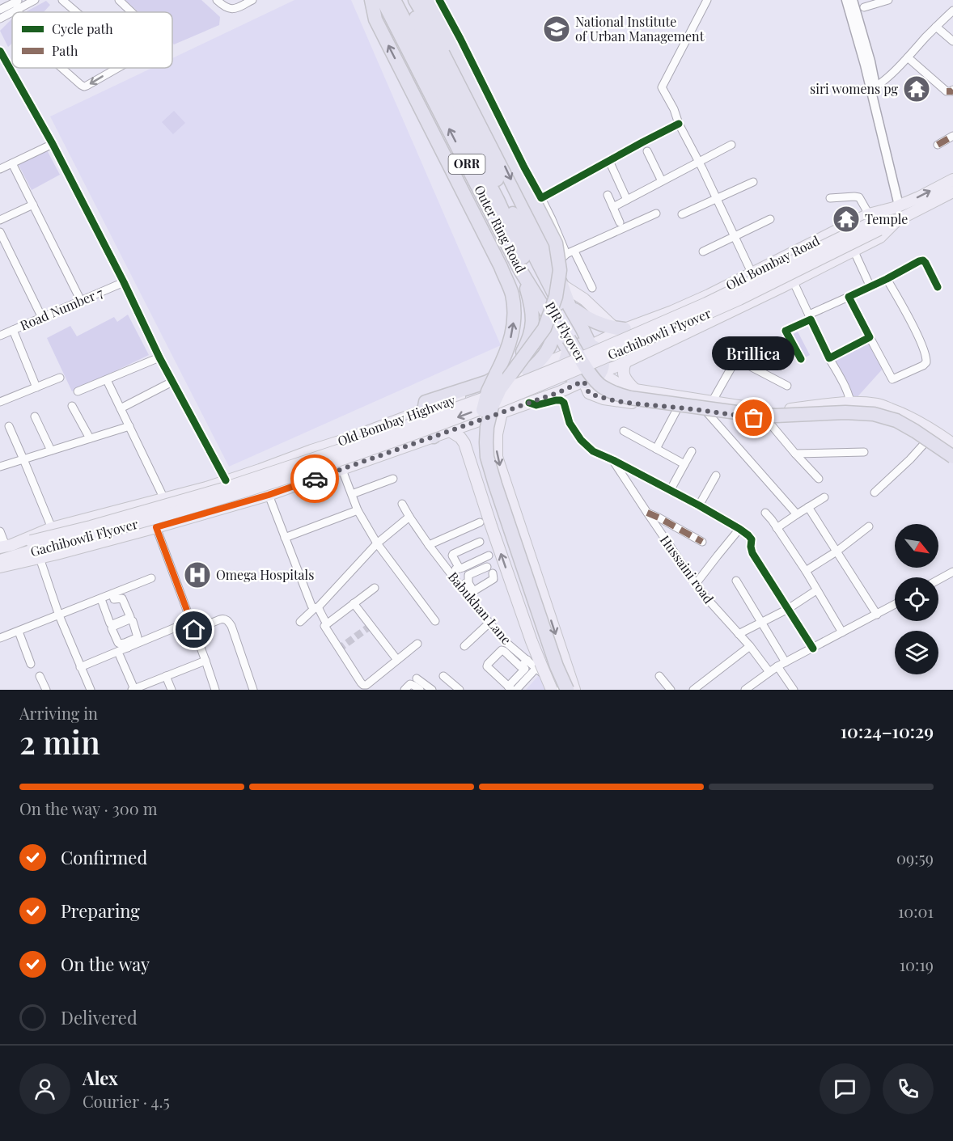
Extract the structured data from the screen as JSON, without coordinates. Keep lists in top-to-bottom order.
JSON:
{
  "streets": {
    "highway": ["ORR", "Outer Ring Road", "PJR Flyover"],
    "main road": ["Old Bombay Road", "Gachibowli Flyover", "Old Bombay Highway"],
    "street": ["Road Number 7", "Hussaini road", "Babukhan Lane"]
  },
  "crossings": [
    ["ORR", "Outer Ring Road"],
    ["ORR", "Old Bombay Road"],
    ["ORR", "Old Bombay Highway"],
    ["Outer Ring Road", "Old Bombay Road"],
    ["Outer Ring Road", "Old Bombay Highway"],
    ["Old Bombay Road", "Gachibowli Flyover"],
    ["Old Bombay Road", "Old Bombay Highway"],
    ["Gachibowli Flyover", "Old Bombay Highway"]
  ],
  "places": {
    "school or university": ["National Institute of Urban Management"],
    "temple": ["siri womens pg", "Temple"],
    "other": ["Brillica"],
    "hospital": ["Omega Hospitals"]
  },
  "legend": ["Cycle path", "Path"],
  "north": "bottom right",
  "page": {
    "bubble": "Brillica",
    "heading": ["2 min", "Arriving in", "10:24–10:29"],
    "panel": ["Alex", "Courier · 4.5"],
    "bar": "On the way · 300 m",
    "list": [
      ["Confirmed", "09:59"],
      ["Preparing", "10:01"],
      ["On the way", "10:19"],
      "Delivered"
    ]
  }
}
